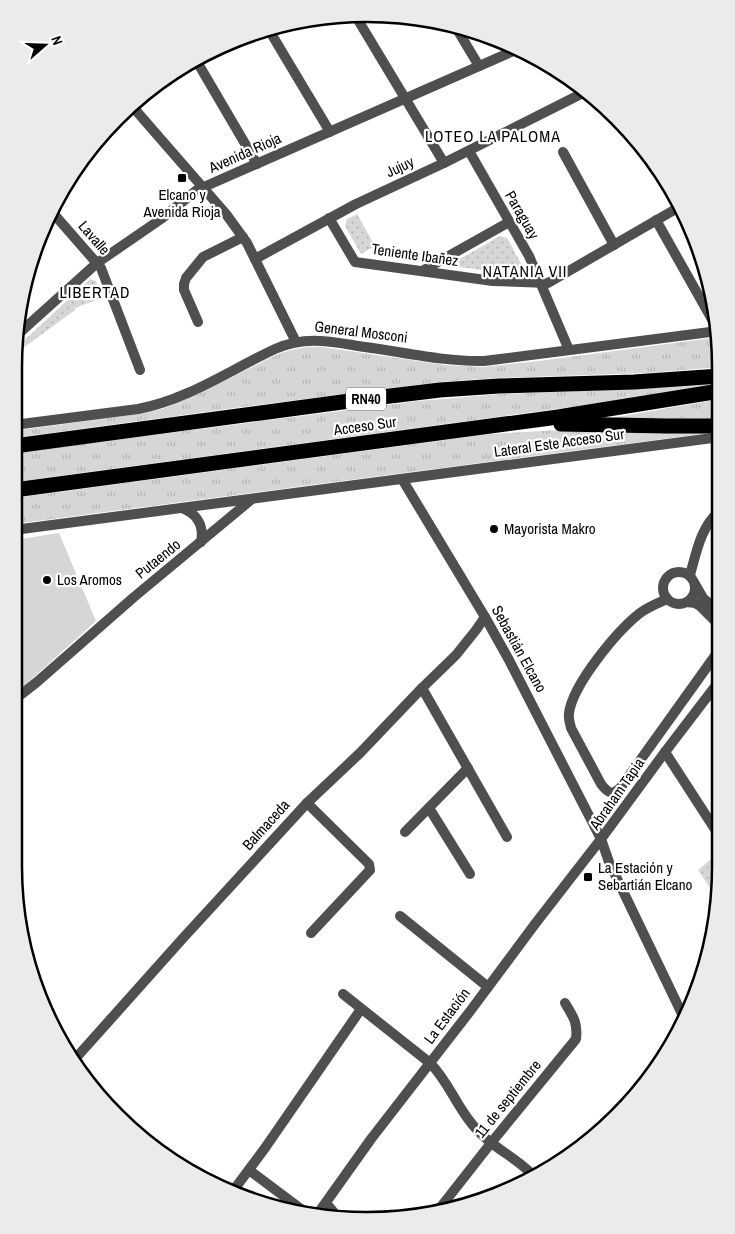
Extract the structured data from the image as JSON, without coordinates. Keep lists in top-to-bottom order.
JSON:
{
  "streets": {
    "highway": ["RN40", "Acceso Sur"],
    "street": [
      "Avenida Rioja",
      "Jujuy",
      "Paraguay",
      "Lavalle",
      "Teniente Ibañez",
      "General Mosconi",
      "Lateral Este Acceso Sur",
      "Putaendo",
      "Sebastián Elcano",
      "Abraham Tapia",
      "Balmaceda",
      "La Estación",
      "11 de septiembre"
    ]
  },
  "crossings": [
    ["Avenida Rioja", "Lavalle"],
    ["Jujuy", "Paraguay"],
    ["Jujuy", "Teniente Ibañez"],
    ["Paraguay", "Teniente Ibañez"],
    ["Paraguay", "General Mosconi"],
    ["Lateral Este Acceso Sur", "Sebastián Elcano"],
    ["Sebastián Elcano", "Abraham Tapia"],
    ["Sebastián Elcano", "Balmaceda"],
    ["Sebastián Elcano", "La Estación"],
    ["Abraham Tapia", "La Estación"]
  ],
  "districts": ["LOTEO LA PALOMA", "NATANIA VII", "LIBERTAD"],
  "places": {
    "transit": ["Elcano y Avenida Rioja", "La Estación y Sebartián Elcano"],
    "other": ["Mayorista Makro", "Los Aromos"]
  },
  "north": "right"
}
